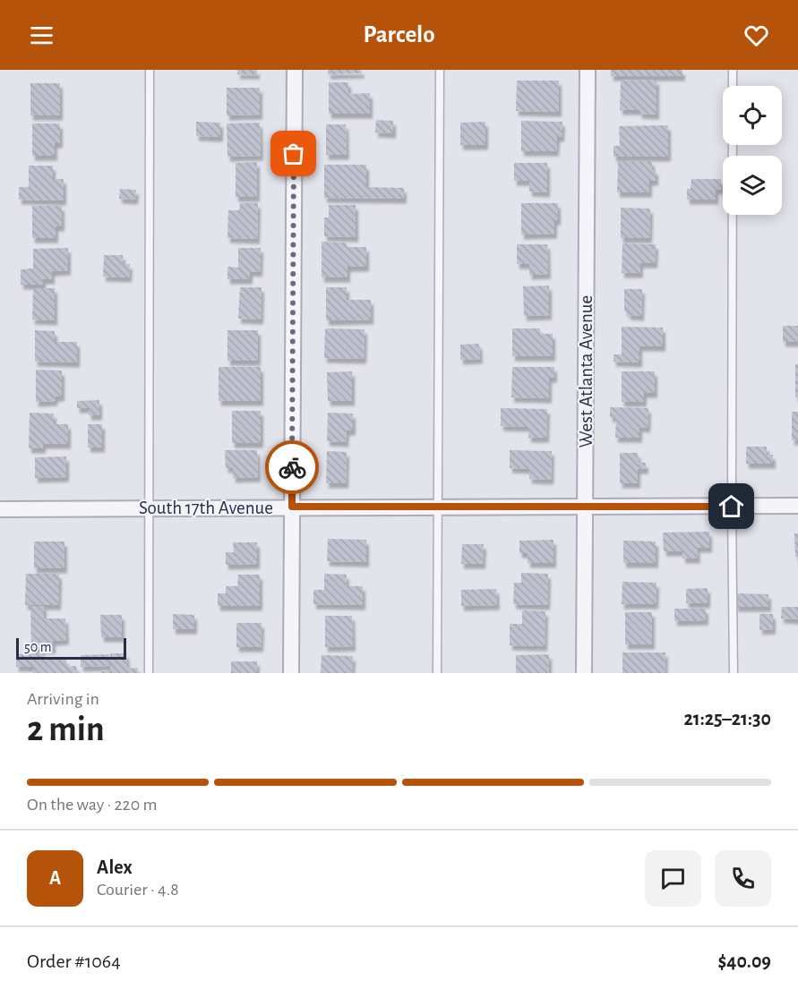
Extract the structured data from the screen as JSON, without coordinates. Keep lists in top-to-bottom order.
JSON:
{
  "streets": {
    "street": ["West Atlanta Avenue", "South 17th Avenue"]
  },
  "crossings": [
    ["West Atlanta Avenue", "South 17th Avenue"]
  ],
  "scale_bar": "50 m",
  "page": {
    "header": "Parcelo",
    "scale": "50 m",
    "heading": ["2 min", "Arriving in", "21:25–21:30"],
    "panel": [
      "Alex",
      "Courier · 4.8",
      "Order #1064",
      "$40.09"
    ],
    "bar": "On the way · 220 m",
    "round": "A"
  }
}
